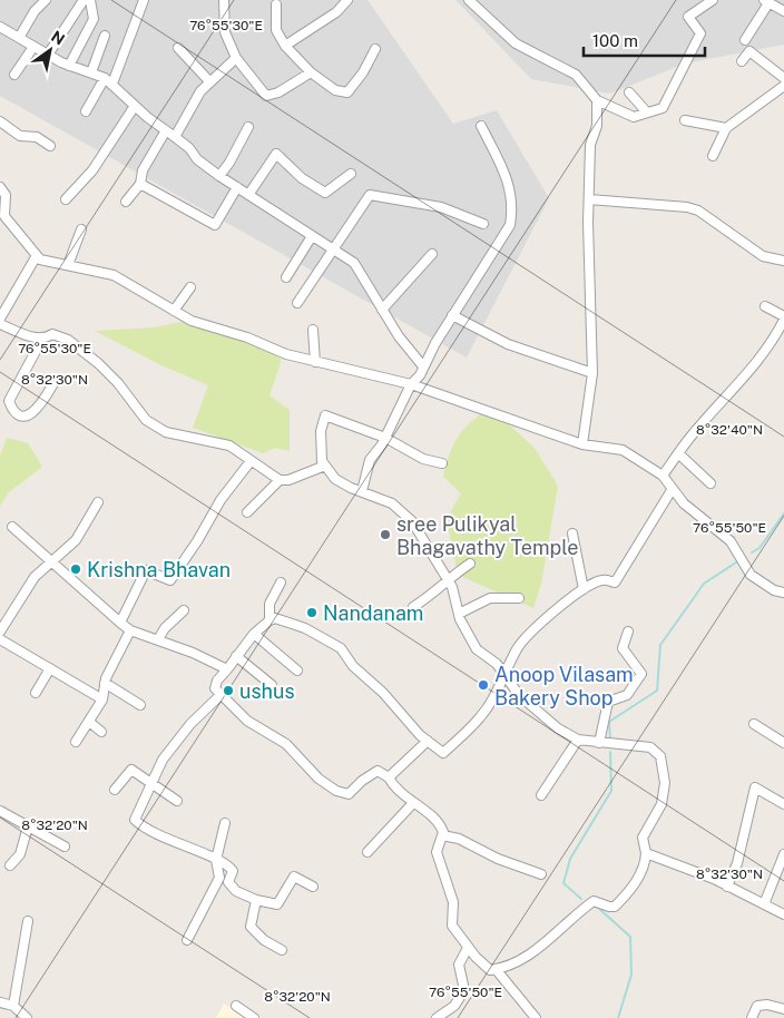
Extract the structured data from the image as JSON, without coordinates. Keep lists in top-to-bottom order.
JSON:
{
  "places": [
    "sree Pulikyal Bhagavathy Temple",
    "Krishna Bhavan",
    "Nandanam",
    "Anoop Vilasam Bakery Shop",
    "ushus"
  ],
  "scale_bar": "100 m",
  "north": "top right",
  "coordinates": [
    "76°55'30\"E",
    "8°32'30\"N",
    "8°32'40\"N",
    "76°55'50\"E",
    "8°32'20\"N"
  ]
}
